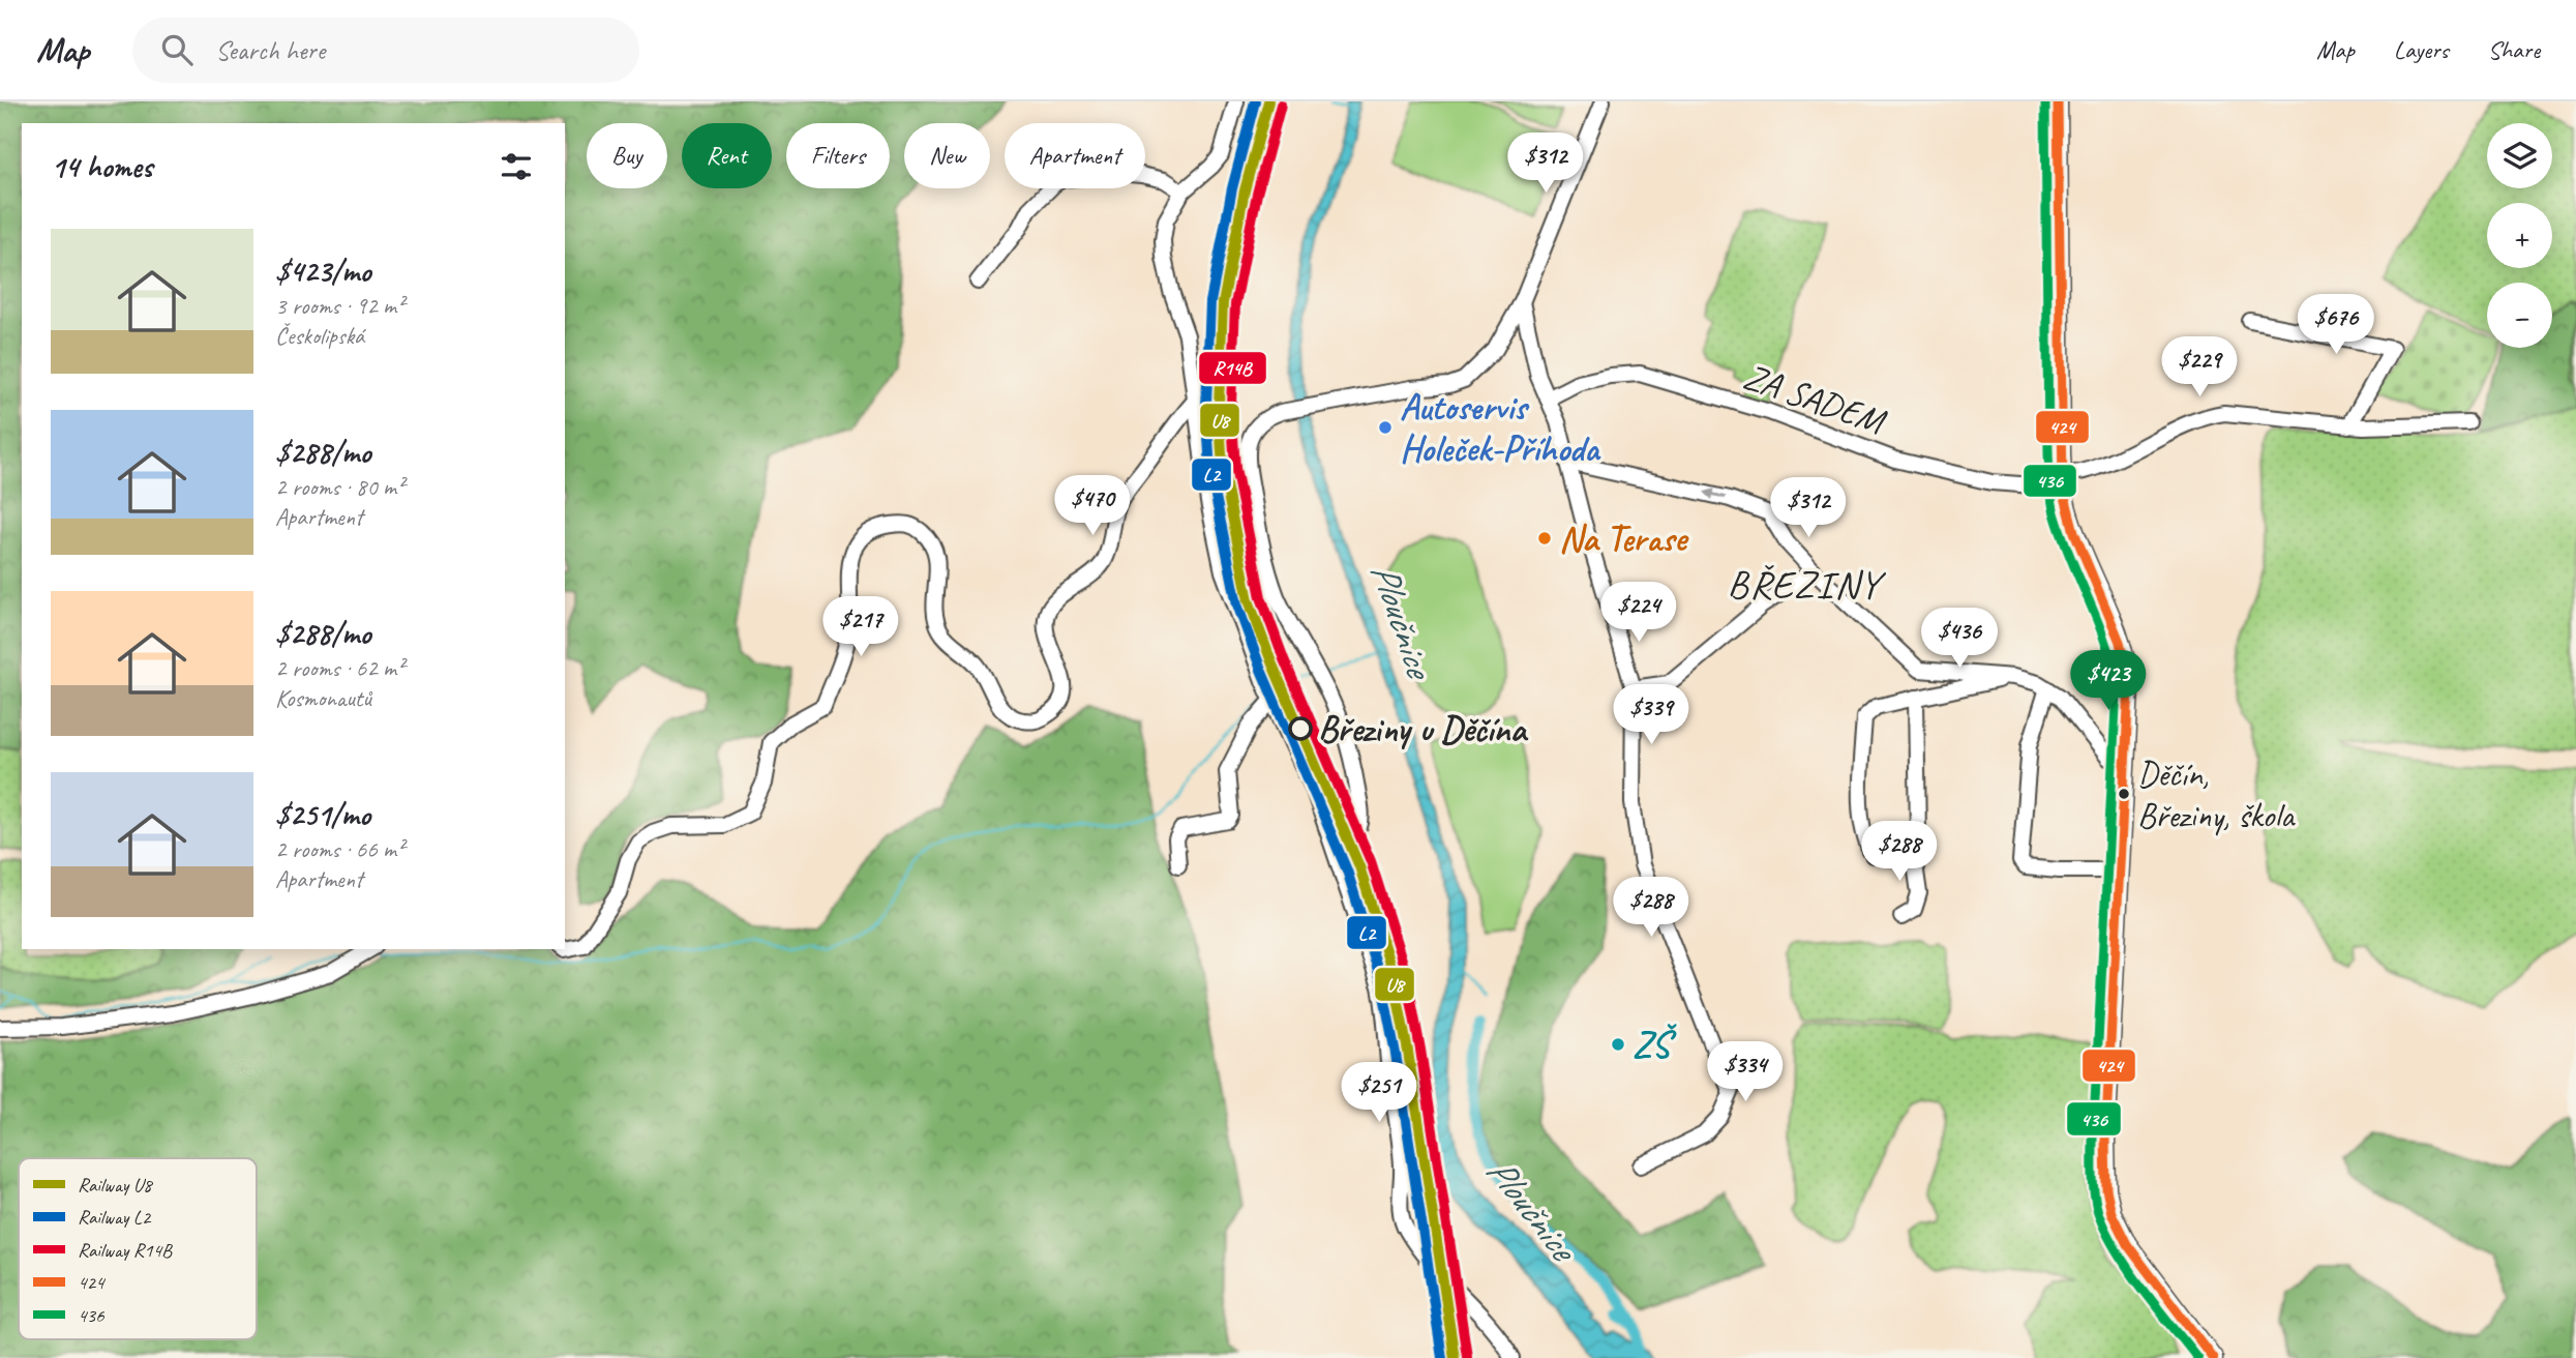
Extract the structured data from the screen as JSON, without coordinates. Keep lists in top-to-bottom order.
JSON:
{
  "streets": {
    "street": ["ZA SADEM"]
  },
  "districts": ["BŘEZINY"],
  "water": ["Ploučnice"],
  "places": [
    "Autoservis Holeček-Příhoda",
    "Na Terase",
    "Březiny u Děčína",
    "Děčín, Březiny, škola",
    "ZŠ"
  ],
  "lines": [
    "rail line U8",
    "rail line L2",
    "transit line 424",
    "transit line 436",
    "rail line R14B"
  ],
  "legend": [
    "Railway U8",
    "Railway L2",
    "Railway R14B",
    "424",
    "436"
  ],
  "page": {
    "header": "Map",
    "search": "Search here",
    "nav": ["Map", "Layers", "Share"],
    "map_buttons": ["+", "−"],
    "chip": [
      "Buy",
      "Rent",
      "Filters",
      "New",
      "Apartment"
    ],
    "heading": "14 homes",
    "price": [
      "$312",
      "$676",
      "$229",
      "$470",
      "$312",
      "$224",
      "$217",
      "$436",
      "$423",
      "$339",
      "$288",
      "$288",
      "$334",
      "$251"
    ],
    "list": [
      {
        "name": "$423/mo",
        "note": "3 rooms · 92 m² · Českolipská"
      },
      {
        "name": "$288/mo",
        "note": "2 rooms · 80 m² · Apartment"
      },
      {
        "name": "$288/mo",
        "note": "2 rooms · 62 m² · Kosmonautů"
      },
      {
        "name": "$251/mo",
        "note": "2 rooms · 66 m² · Apartment"
      }
    ]
  }
}
